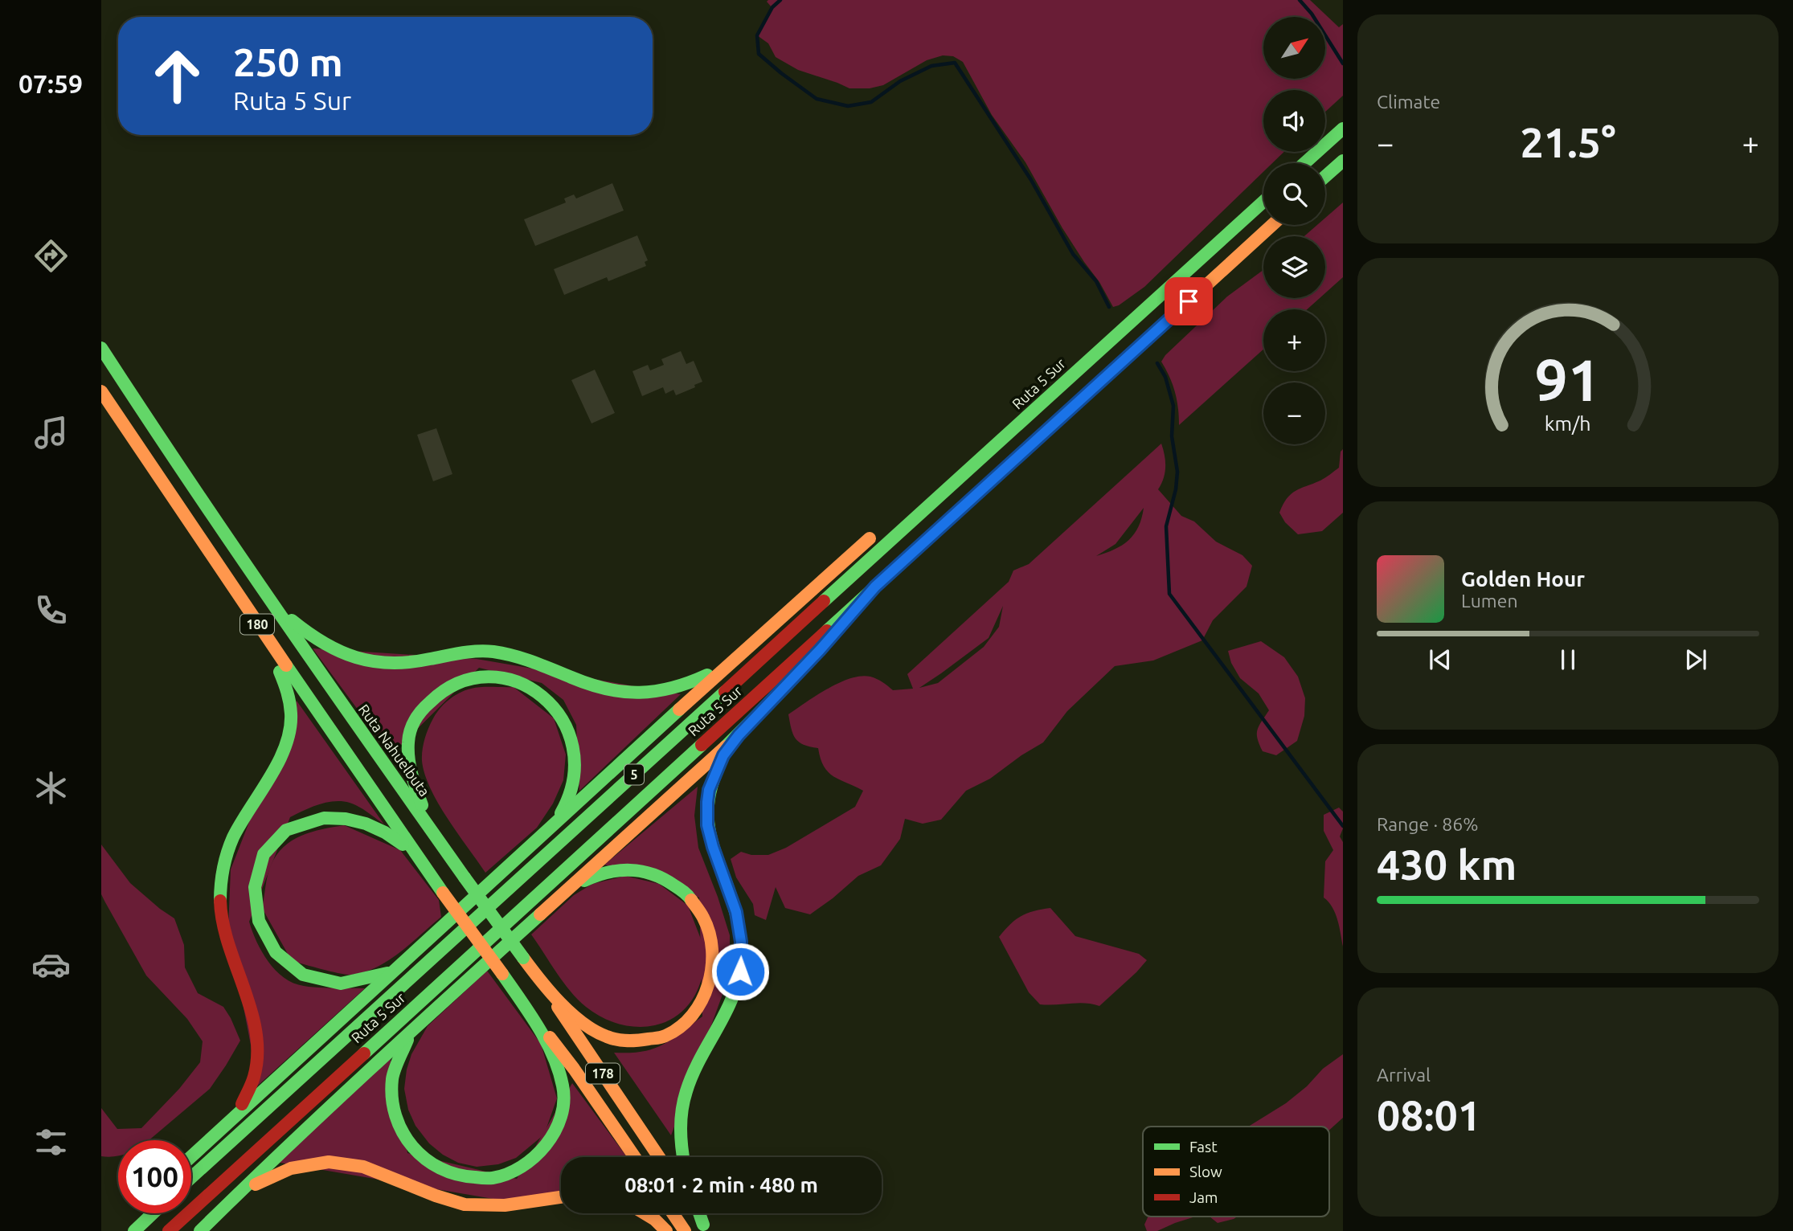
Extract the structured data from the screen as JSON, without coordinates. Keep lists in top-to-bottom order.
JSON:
{
  "streets": {
    "main road": [
      "Ruta 5 Sur",
      "180",
      "Ruta Nahuelbuta",
      "5",
      "178"
    ]
  },
  "crossings": [
    ["180", "178"]
  ],
  "legend": ["Fast", "Slow", "Jam"],
  "north": "top right",
  "page": {
    "tabs": "07:59",
    "tile": [
      "Climate",
      ["Range · 86%", "430 km"],
      ["Arrival", "08:01"]
    ],
    "map_buttons": ["+", "−"],
    "turn": ["250 m", "Ruta 5 Sur"],
    "heat": ["−", "21.5°", "+"],
    "song": ["Golden Hour", "Lumen"],
    "limit": "100",
    "trip": "08:01 · 2 min · 480 m",
    "gauge": ["91", "km/h"]
  }
}
